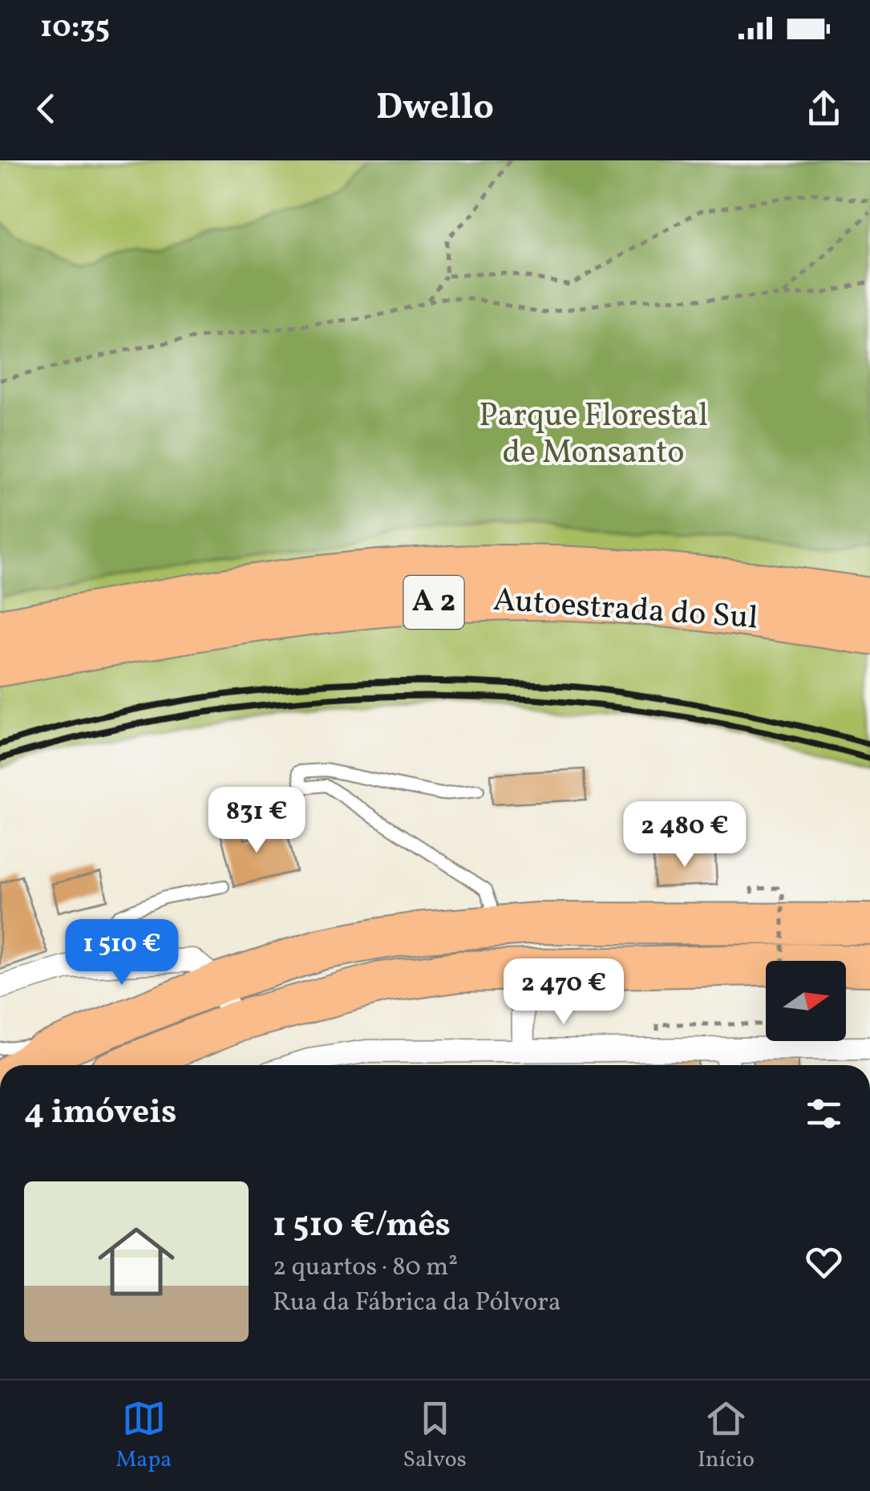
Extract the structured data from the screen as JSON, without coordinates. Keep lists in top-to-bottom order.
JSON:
{
  "streets": {
    "highway": ["A 2", "Autoestrada do Sul"]
  },
  "parks": ["Parque Florestal de Monsanto"],
  "north": "right",
  "page": {
    "status": "10:35",
    "header": "Dwello",
    "price": [
      "831 €",
      "2 480 €",
      "1 510 €",
      "2 470 €"
    ],
    "heading": "4 imóveis",
    "list": [
      {
        "name": "1 510 €/mês",
        "note": "2 quartos · 80 m² · Rua da Fábrica da Pólvora"
      }
    ],
    "tabs": ["Mapa", "Salvos", "Início"]
  }
}
